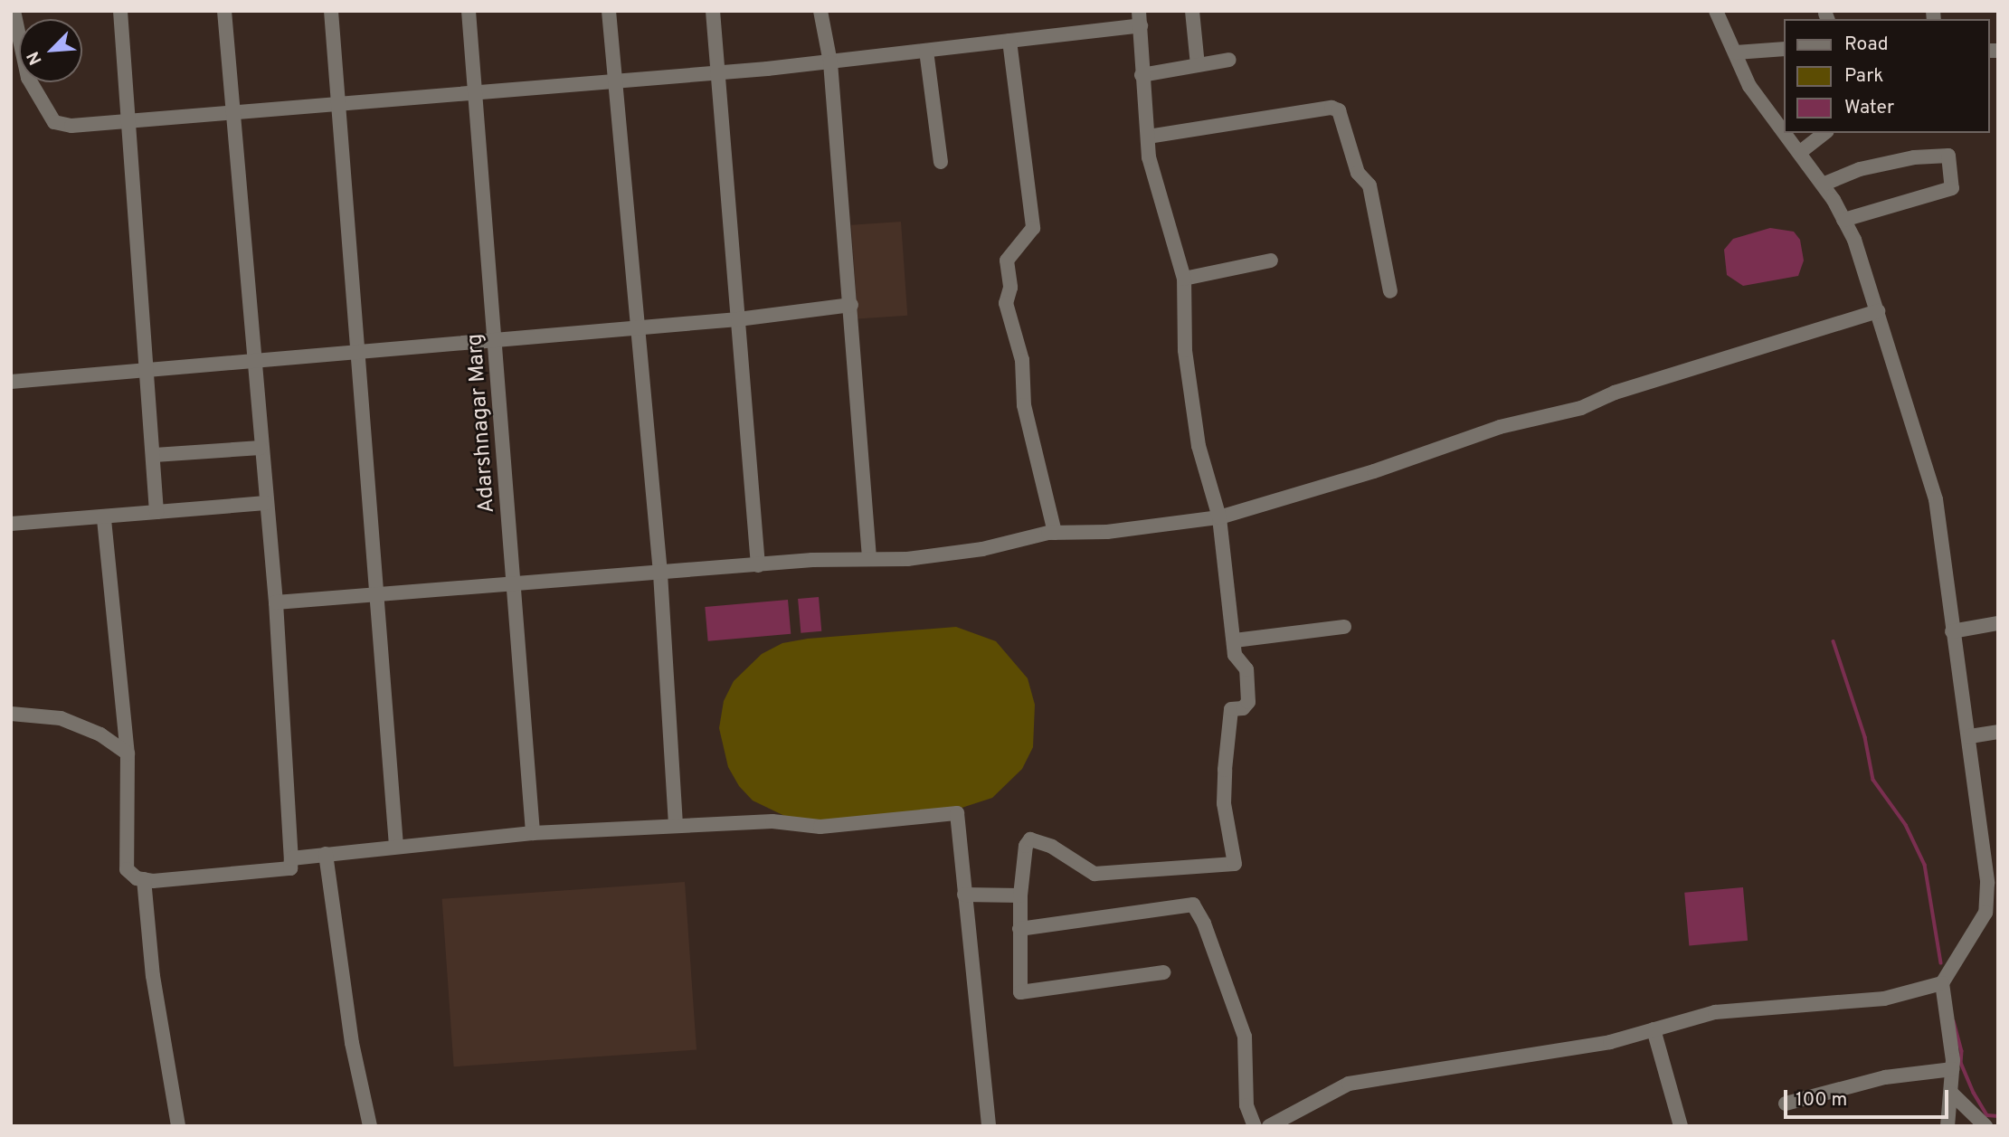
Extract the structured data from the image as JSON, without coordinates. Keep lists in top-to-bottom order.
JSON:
{
  "streets": {
    "street": ["Adarshnagar Marg"]
  },
  "legend": ["Road", "Park", "Water"],
  "scale_bar": "100 m",
  "north": "bottom left"
}
